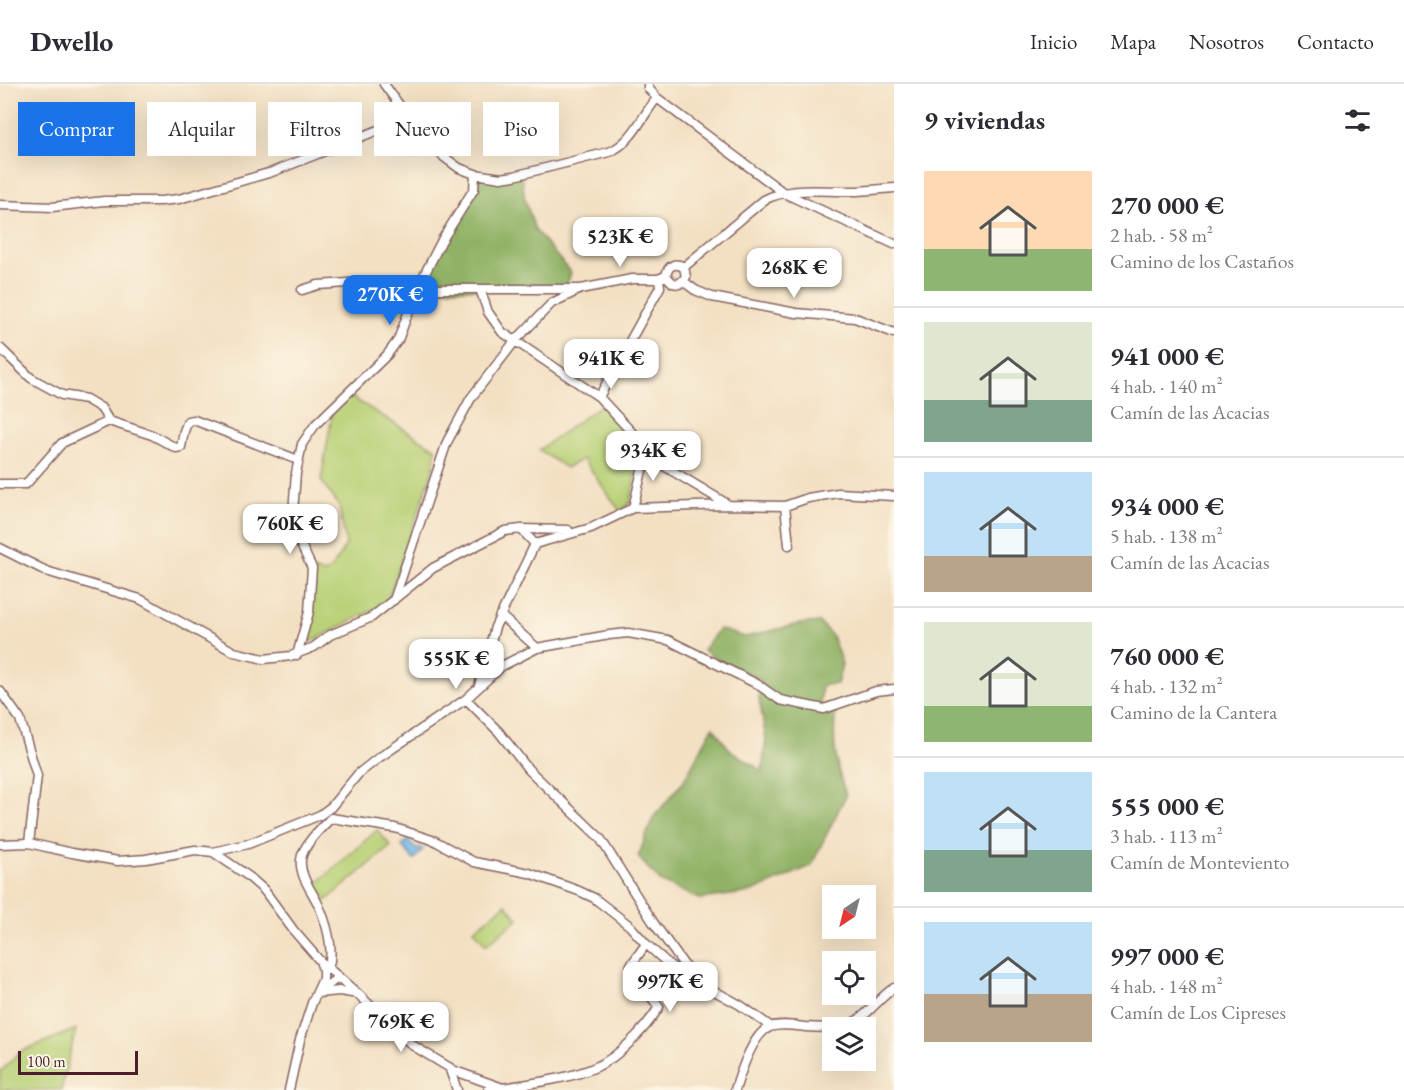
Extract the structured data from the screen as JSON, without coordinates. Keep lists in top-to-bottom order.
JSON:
{
  "scale_bar": "100 m",
  "north": "bottom left",
  "page": {
    "header": "Dwello",
    "nav": [
      "Inicio",
      "Mapa",
      "Nosotros",
      "Contacto"
    ],
    "heading": "9 viviendas",
    "chip": [
      "Comprar",
      "Alquilar",
      "Filtros",
      "Nuevo",
      "Piso"
    ],
    "list": [
      {
        "name": "270 000 €",
        "note": "2 hab. · 58 m² · Camino de los Castaños"
      },
      {
        "name": "941 000 €",
        "note": "4 hab. · 140 m² · Camín de las Acacias"
      },
      {
        "name": "934 000 €",
        "note": "5 hab. · 138 m² · Camín de las Acacias"
      },
      {
        "name": "760 000 €",
        "note": "4 hab. · 132 m² · Camino de la Cantera"
      },
      {
        "name": "555 000 €",
        "note": "3 hab. · 113 m² · Camín de Monteviento"
      },
      {
        "name": "997 000 €",
        "note": "4 hab. · 148 m² · Camín de Los Cipreses"
      }
    ],
    "price": [
      "523K €",
      "268K €",
      "270K €",
      "941K €",
      "934K €",
      "760K €",
      "555K €",
      "997K €",
      "769K €"
    ],
    "scale": "100 m"
  }
}
